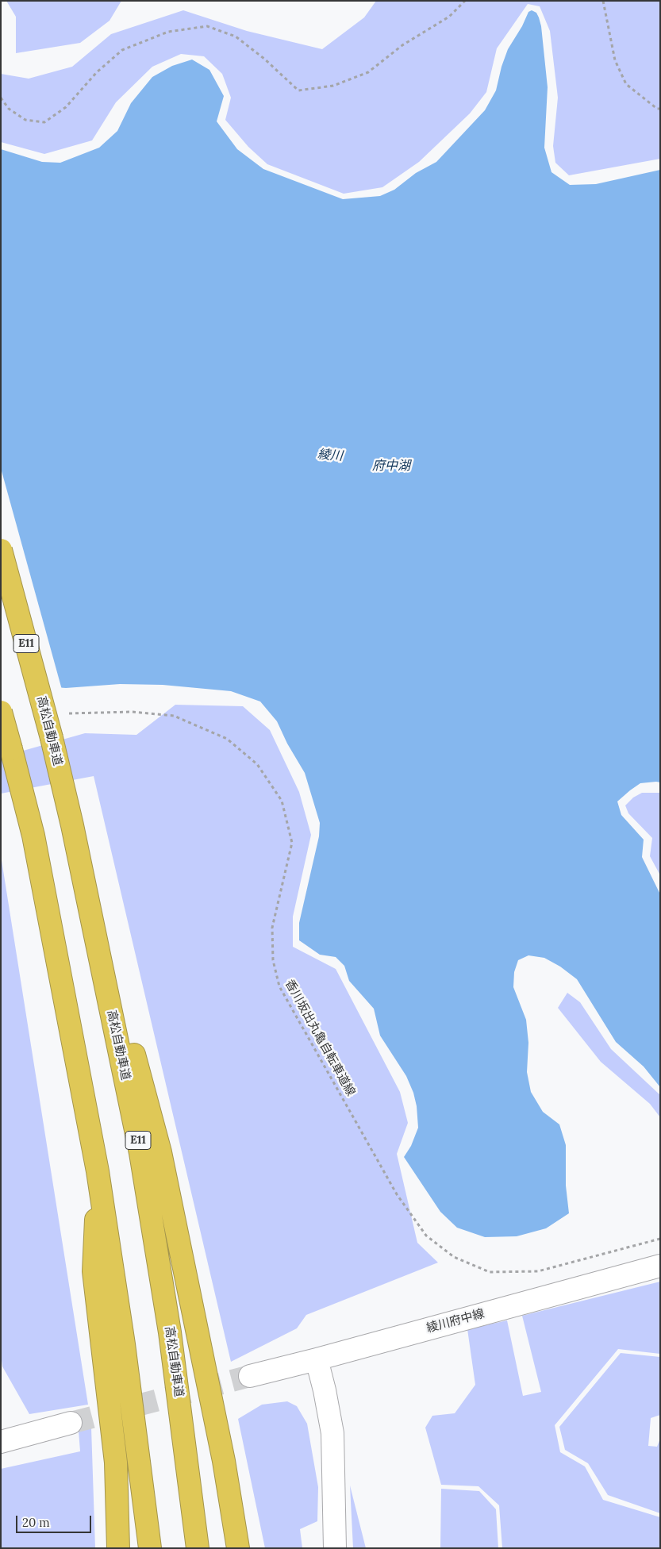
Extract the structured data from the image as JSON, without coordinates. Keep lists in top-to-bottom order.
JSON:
{
  "streets": {
    "highway": ["E11", "高松自動車道"],
    "main road": ["綾川府中線"],
    "path": ["香川坂出丸亀自転車道線"]
  },
  "water": ["綾川", "府中湖"],
  "scale_bar": "20 m"
}
